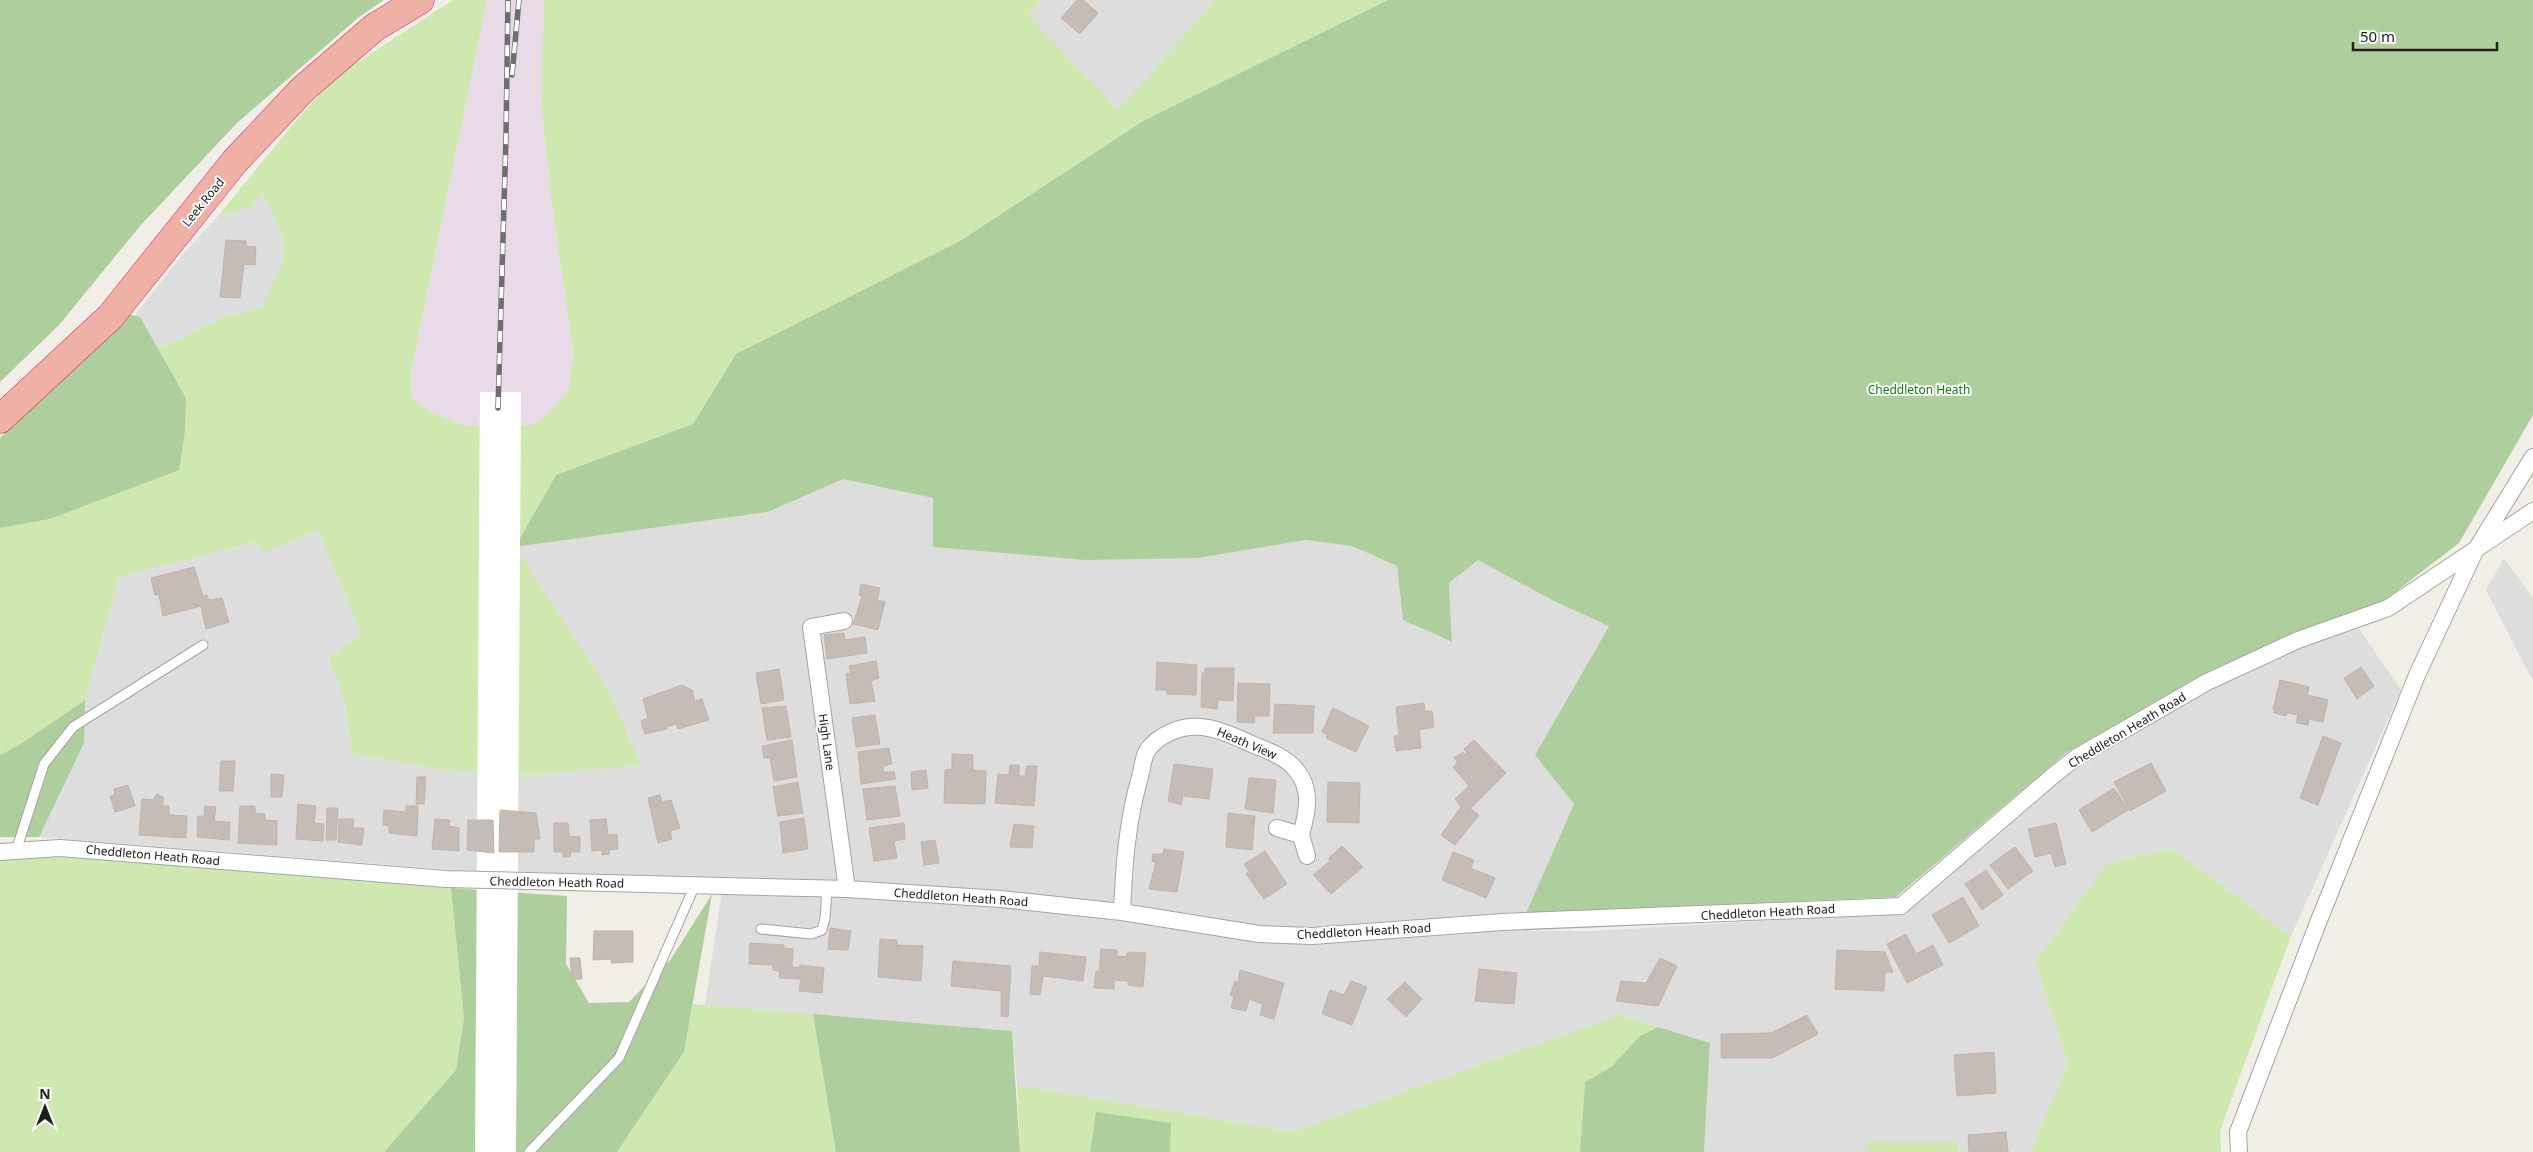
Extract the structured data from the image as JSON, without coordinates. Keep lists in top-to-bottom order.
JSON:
{
  "streets": {
    "highway": ["Leek Road"],
    "street": ["Cheddleton Heath Road", "High Lane", "Heath View"]
  },
  "crossings": [
    ["Cheddleton Heath Road", "High Lane"],
    ["Cheddleton Heath Road", "Heath View"]
  ],
  "parks": ["Cheddleton Heath"],
  "scale_bar": "50 m",
  "north": "top"
}
